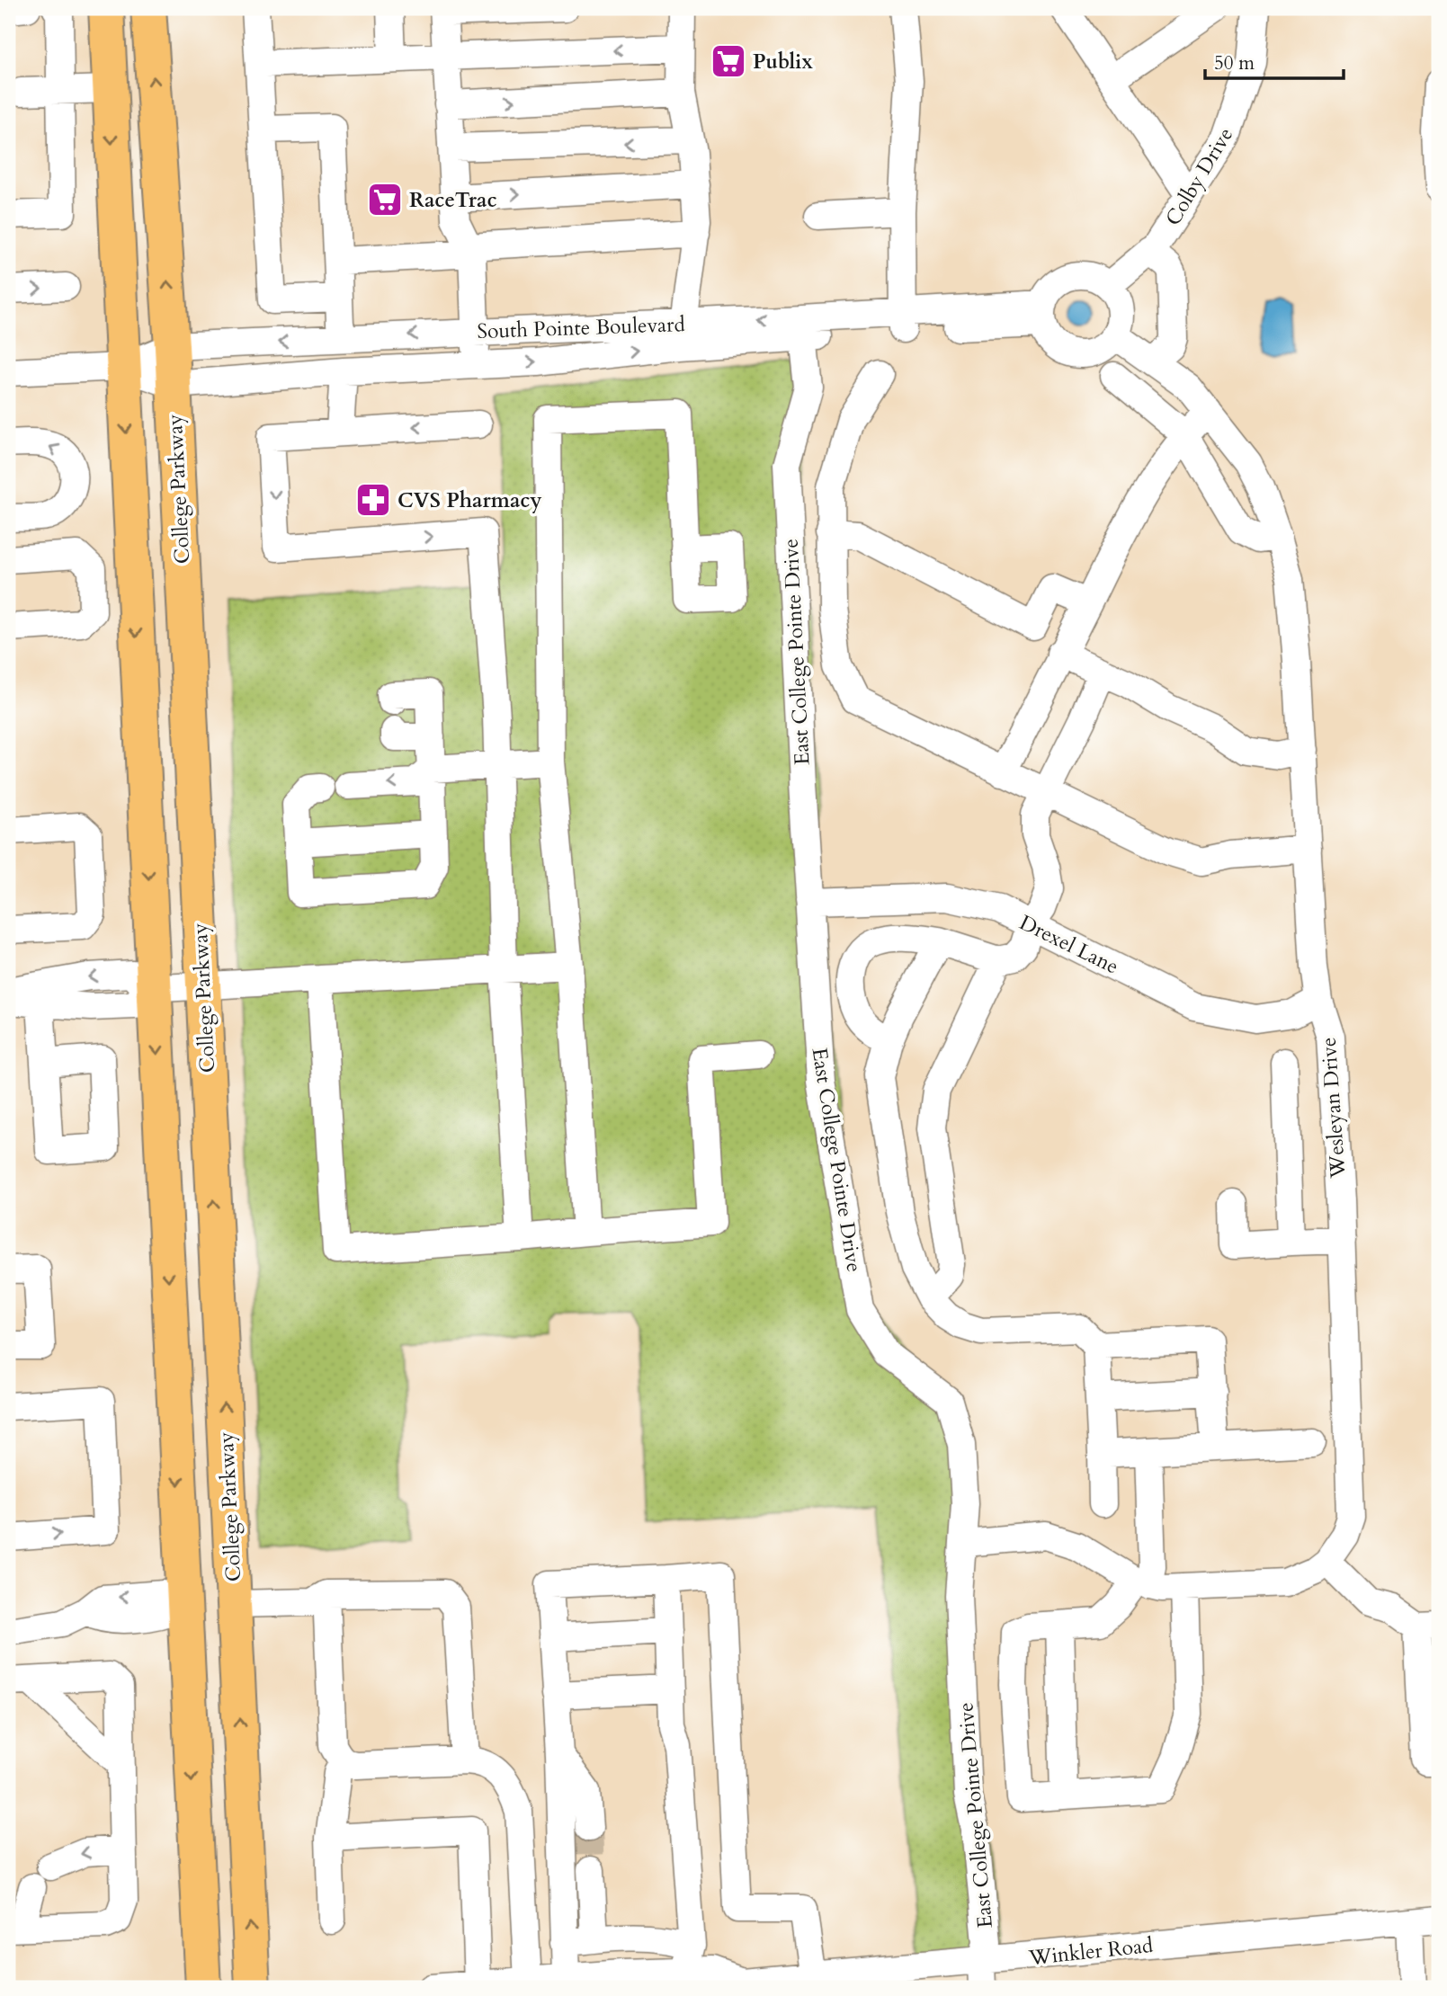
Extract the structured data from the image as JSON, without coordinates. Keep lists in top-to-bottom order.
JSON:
{
  "streets": {
    "main road": ["College Parkway"],
    "street": [
      "Colby Drive",
      "South Pointe Boulevard",
      "East College Pointe Drive",
      "Drexel Lane",
      "Wesleyan Drive",
      "Winkler Road"
    ]
  },
  "crossings": [
    ["Colby Drive", "South Pointe Boulevard"],
    ["Colby Drive", "Wesleyan Drive"],
    ["South Pointe Boulevard", "College Parkway"],
    ["South Pointe Boulevard", "East College Pointe Drive"],
    ["South Pointe Boulevard", "Wesleyan Drive"],
    ["East College Pointe Drive", "Drexel Lane"],
    ["East College Pointe Drive", "Wesleyan Drive"],
    ["East College Pointe Drive", "Winkler Road"],
    ["Drexel Lane", "Wesleyan Drive"]
  ],
  "places": {
    "supermarket": ["Publix", "RaceTrac"],
    "pharmacy": ["CVS Pharmacy"]
  },
  "scale_bar": "50 m"
}
